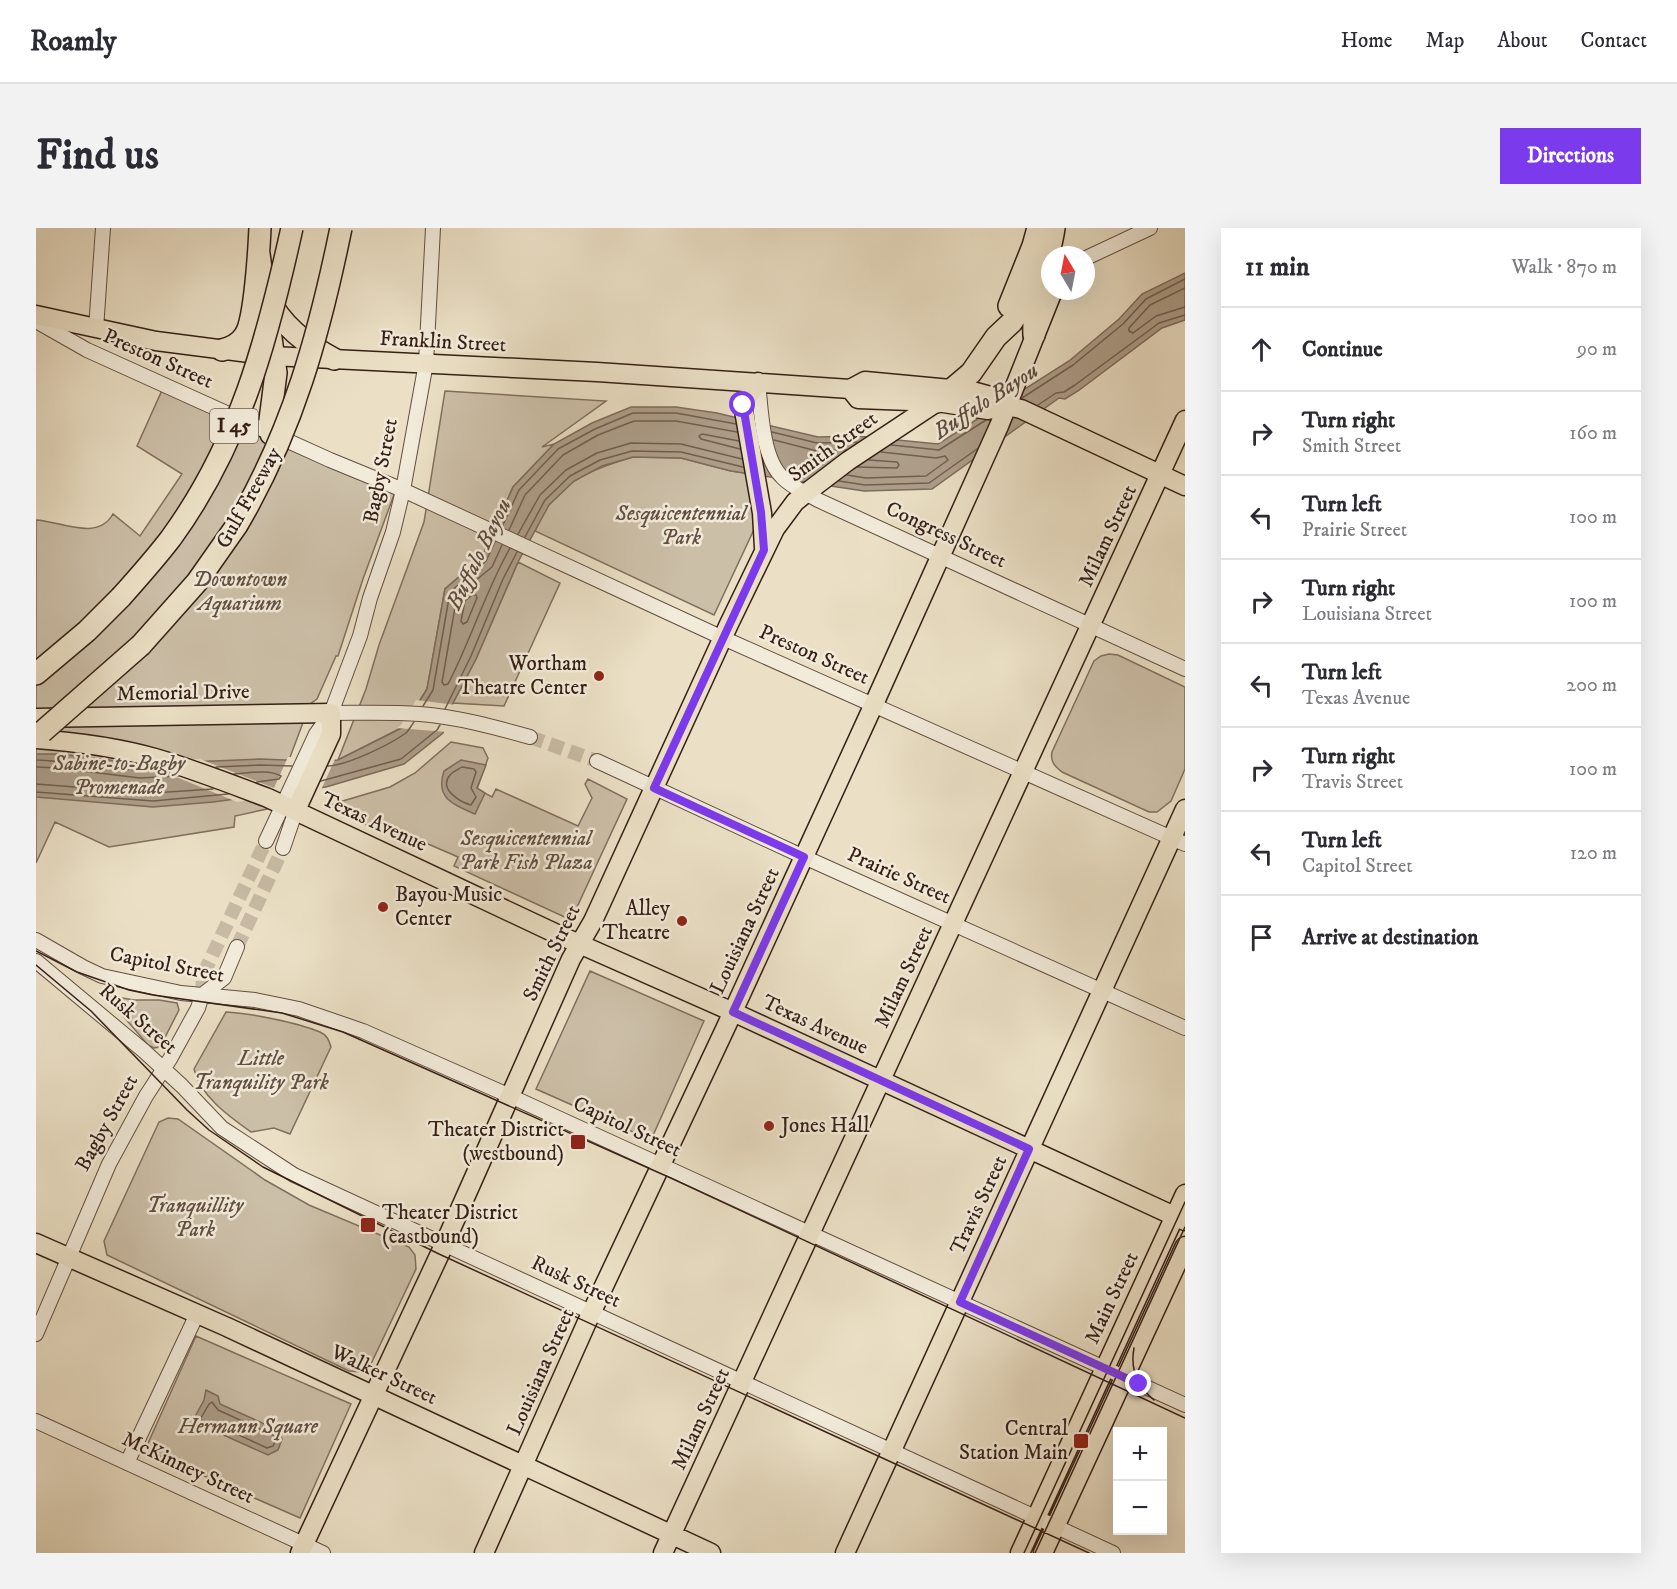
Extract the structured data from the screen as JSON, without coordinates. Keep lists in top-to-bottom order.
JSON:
{
  "streets": {
    "highway": ["I 45", "Gulf Freeway"],
    "main road": [
      "Franklin Street",
      "Smith Street",
      "Bagby Street",
      "Milam Street",
      "Memorial Drive",
      "Texas Avenue",
      "Louisiana Street",
      "Travis Street",
      "Main Street",
      "Walker Street"
    ],
    "street": [
      "Preston Street",
      "Congress Street",
      "Prairie Street",
      "Capitol Street",
      "Rusk Street",
      "McKinney Street"
    ]
  },
  "crossings": [
    ["Franklin Street", "Smith Street"],
    ["Franklin Street", "Bagby Street"],
    ["Franklin Street", "Milam Street"],
    ["Franklin Street", "Louisiana Street"],
    ["Preston Street", "Smith Street"],
    ["Preston Street", "Bagby Street"],
    ["Preston Street", "Milam Street"],
    ["Preston Street", "Louisiana Street"],
    ["Preston Street", "Travis Street"],
    ["Smith Street", "Congress Street"],
    ["Smith Street", "Texas Avenue"],
    ["Smith Street", "Prairie Street"],
    ["Smith Street", "Capitol Street"],
    ["Smith Street", "Rusk Street"],
    ["Smith Street", "Walker Street"],
    ["Smith Street", "McKinney Street"],
    ["Bagby Street", "Memorial Drive"],
    ["Bagby Street", "Texas Avenue"],
    ["Bagby Street", "Capitol Street"],
    ["Bagby Street", "Rusk Street"],
    ["Bagby Street", "Walker Street"],
    ["Congress Street", "Milam Street"],
    ["Congress Street", "Louisiana Street"],
    ["Milam Street", "Texas Avenue"],
    ["Milam Street", "Prairie Street"],
    ["Milam Street", "Capitol Street"],
    ["Milam Street", "Rusk Street"],
    ["Milam Street", "Walker Street"],
    ["Texas Avenue", "Louisiana Street"],
    ["Texas Avenue", "Travis Street"],
    ["Texas Avenue", "Main Street"],
    ["Prairie Street", "Louisiana Street"],
    ["Prairie Street", "Travis Street"],
    ["Louisiana Street", "Capitol Street"],
    ["Louisiana Street", "Rusk Street"],
    ["Louisiana Street", "Walker Street"],
    ["Capitol Street", "Travis Street"],
    ["Capitol Street", "Main Street"],
    ["Rusk Street", "Travis Street"],
    ["Rusk Street", "Main Street"]
  ],
  "water": ["Buffalo Bayou"],
  "parks": [
    "Sesquicentennial Park",
    "Downtown Aquarium",
    "Sabine-to-Bagby Promenade",
    "Sesquicentennial Park Fish Plaza",
    "Little Tranquility Park",
    "Tranquillity Park",
    "Hermann Square"
  ],
  "places": {
    "other": [
      "Wortham Theatre Center",
      "Bayou Music Center",
      "Alley Theatre",
      "Jones Hall"
    ],
    "transit": ["Theater District (westbound)", "Theater District (eastbound)", "Central Station Main"]
  },
  "north": "top",
  "page": {
    "header": "Roamly",
    "nav": [
      "Home",
      "Map",
      "About",
      "Contact"
    ],
    "buttons": "Directions",
    "title": "Find us",
    "heading": ["11 min", "Walk · 870 m"],
    "list": [
      ["Continue", "90 m"],
      ["Turn right", "Smith Street", "160 m"],
      ["Turn left", "Prairie Street", "100 m"],
      ["Turn right", "Louisiana Street", "100 m"],
      ["Turn left", "Texas Avenue", "200 m"],
      ["Turn right", "Travis Street", "100 m"],
      ["Turn left", "Capitol Street", "120 m"],
      "Arrive at destination"
    ],
    "map_buttons": ["+", "−"]
  }
}
